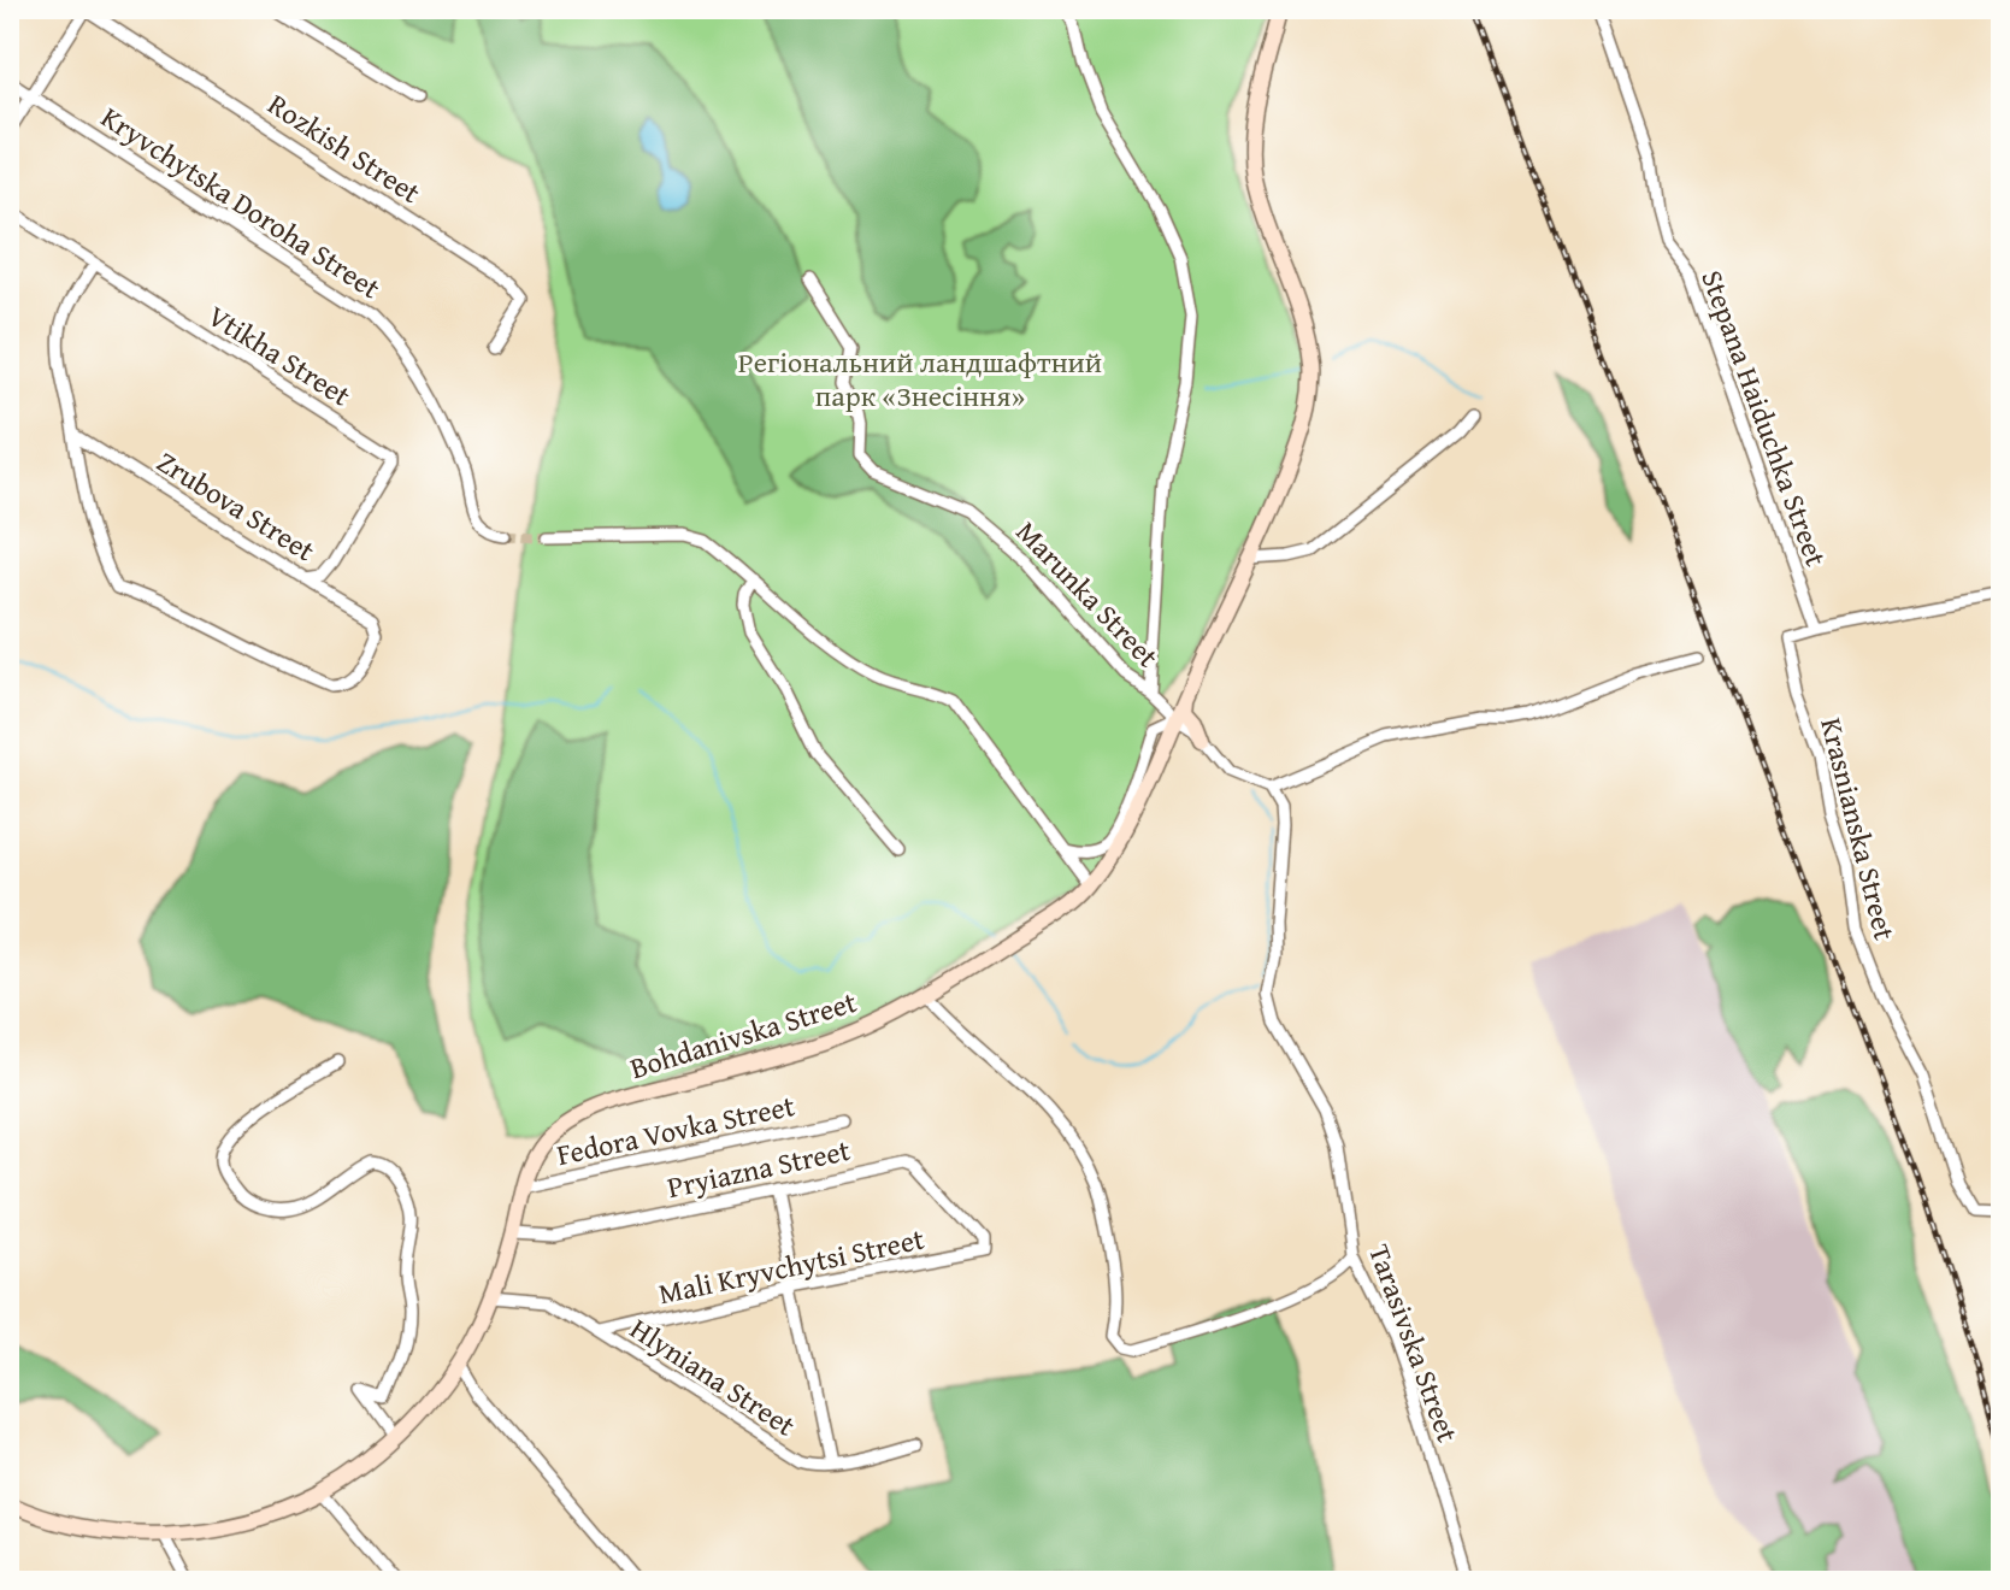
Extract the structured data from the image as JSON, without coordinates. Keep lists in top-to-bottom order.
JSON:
{
  "streets": {
    "main road": ["Bohdanivska Street"],
    "street": [
      "Rozkish Street",
      "Kryvchytska Doroha Street",
      "Vtikha Street",
      "Stepana Haiduchka Street",
      "Zrubova Street",
      "Marunka Street",
      "Krasnianska Street",
      "Fedora Vovka Street",
      "Pryiazna Street",
      "Mali Kryvchytsi Street",
      "Tarasivska Street",
      "Hlyniana Street"
    ]
  },
  "crossings": [
    ["Vtikha Street", "Zrubova Street"],
    ["Stepana Haiduchka Street", "Krasnianska Street"],
    ["Bohdanivska Street", "Fedora Vovka Street"],
    ["Bohdanivska Street", "Pryiazna Street"],
    ["Bohdanivska Street", "Hlyniana Street"],
    ["Pryiazna Street", "Mali Kryvchytsi Street"],
    ["Mali Kryvchytsi Street", "Hlyniana Street"]
  ],
  "parks": ["Регіональний ландшафтний парк «Знесіння»"]
}
